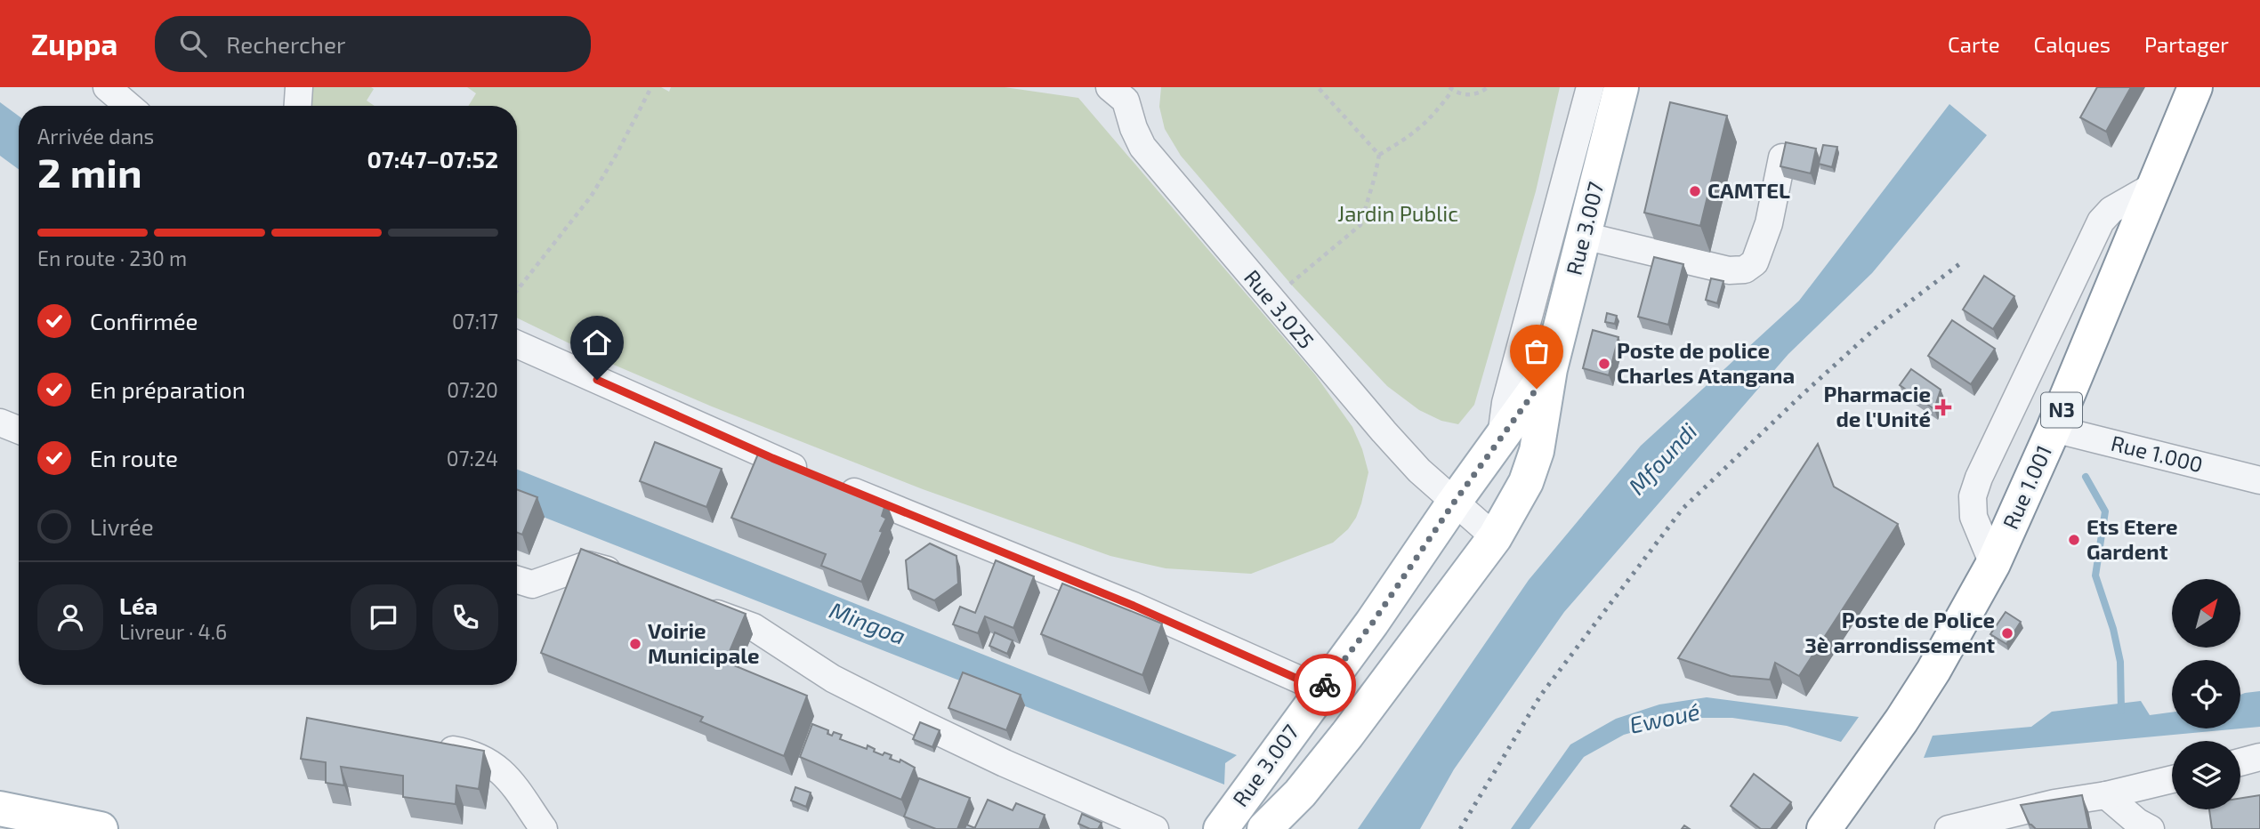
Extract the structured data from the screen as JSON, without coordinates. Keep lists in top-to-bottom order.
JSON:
{
  "streets": {
    "main road": ["Rue 3.007", "N3", "Rue 1.001"],
    "street": ["Rue 3.025", "Rue 1.000"]
  },
  "crossings": [
    ["Rue 3.007", "Rue 3.025"],
    ["Rue 1.000", "Rue 1.001"]
  ],
  "water": ["Mfoundi", "Mingoa", "Ewoué"],
  "parks": ["Jardin Public"],
  "places": {
    "other": [
      "CAMTEL",
      "Poste de police Charles Atangana",
      "Ets Etere Gardent",
      "Poste de Police 3è arrondissement",
      "Voirie Municipale"
    ],
    "health": ["Pharmacie de l'Unité"]
  },
  "north": "top right",
  "page": {
    "header": "Zuppa",
    "search": "Rechercher",
    "nav": ["Carte", "Calques", "Partager"],
    "heading": ["2 min", "Arrivée dans", "07:47–07:52"],
    "panel": ["Léa", "Livreur · 4.6"],
    "bar": "En route · 230 m",
    "list": [
      ["Confirmée", "07:17"],
      ["En préparation", "07:20"],
      ["En route", "07:24"],
      "Livrée"
    ]
  }
}
